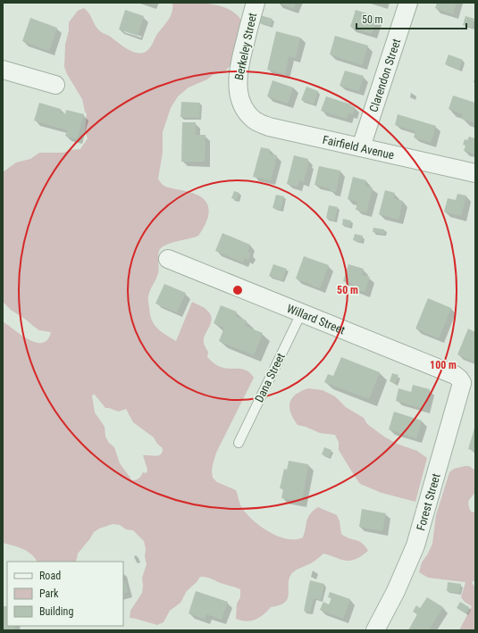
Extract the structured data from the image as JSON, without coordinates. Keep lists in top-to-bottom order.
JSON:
{
  "streets": {
    "street": [
      "Berkeley Street",
      "Clarendon Street",
      "Fairfield Avenue",
      "Willard Street",
      "Forest Street"
    ],
    "lane": ["Dana Street"]
  },
  "crossings": [
    ["Berkeley Street", "Fairfield Avenue"],
    ["Clarendon Street", "Fairfield Avenue"],
    ["Willard Street", "Dana Street"],
    ["Willard Street", "Forest Street"]
  ],
  "legend": ["Road", "Park", "Building"],
  "scale_bar": "50 m",
  "rings": ["50 m", "100 m"]
}
